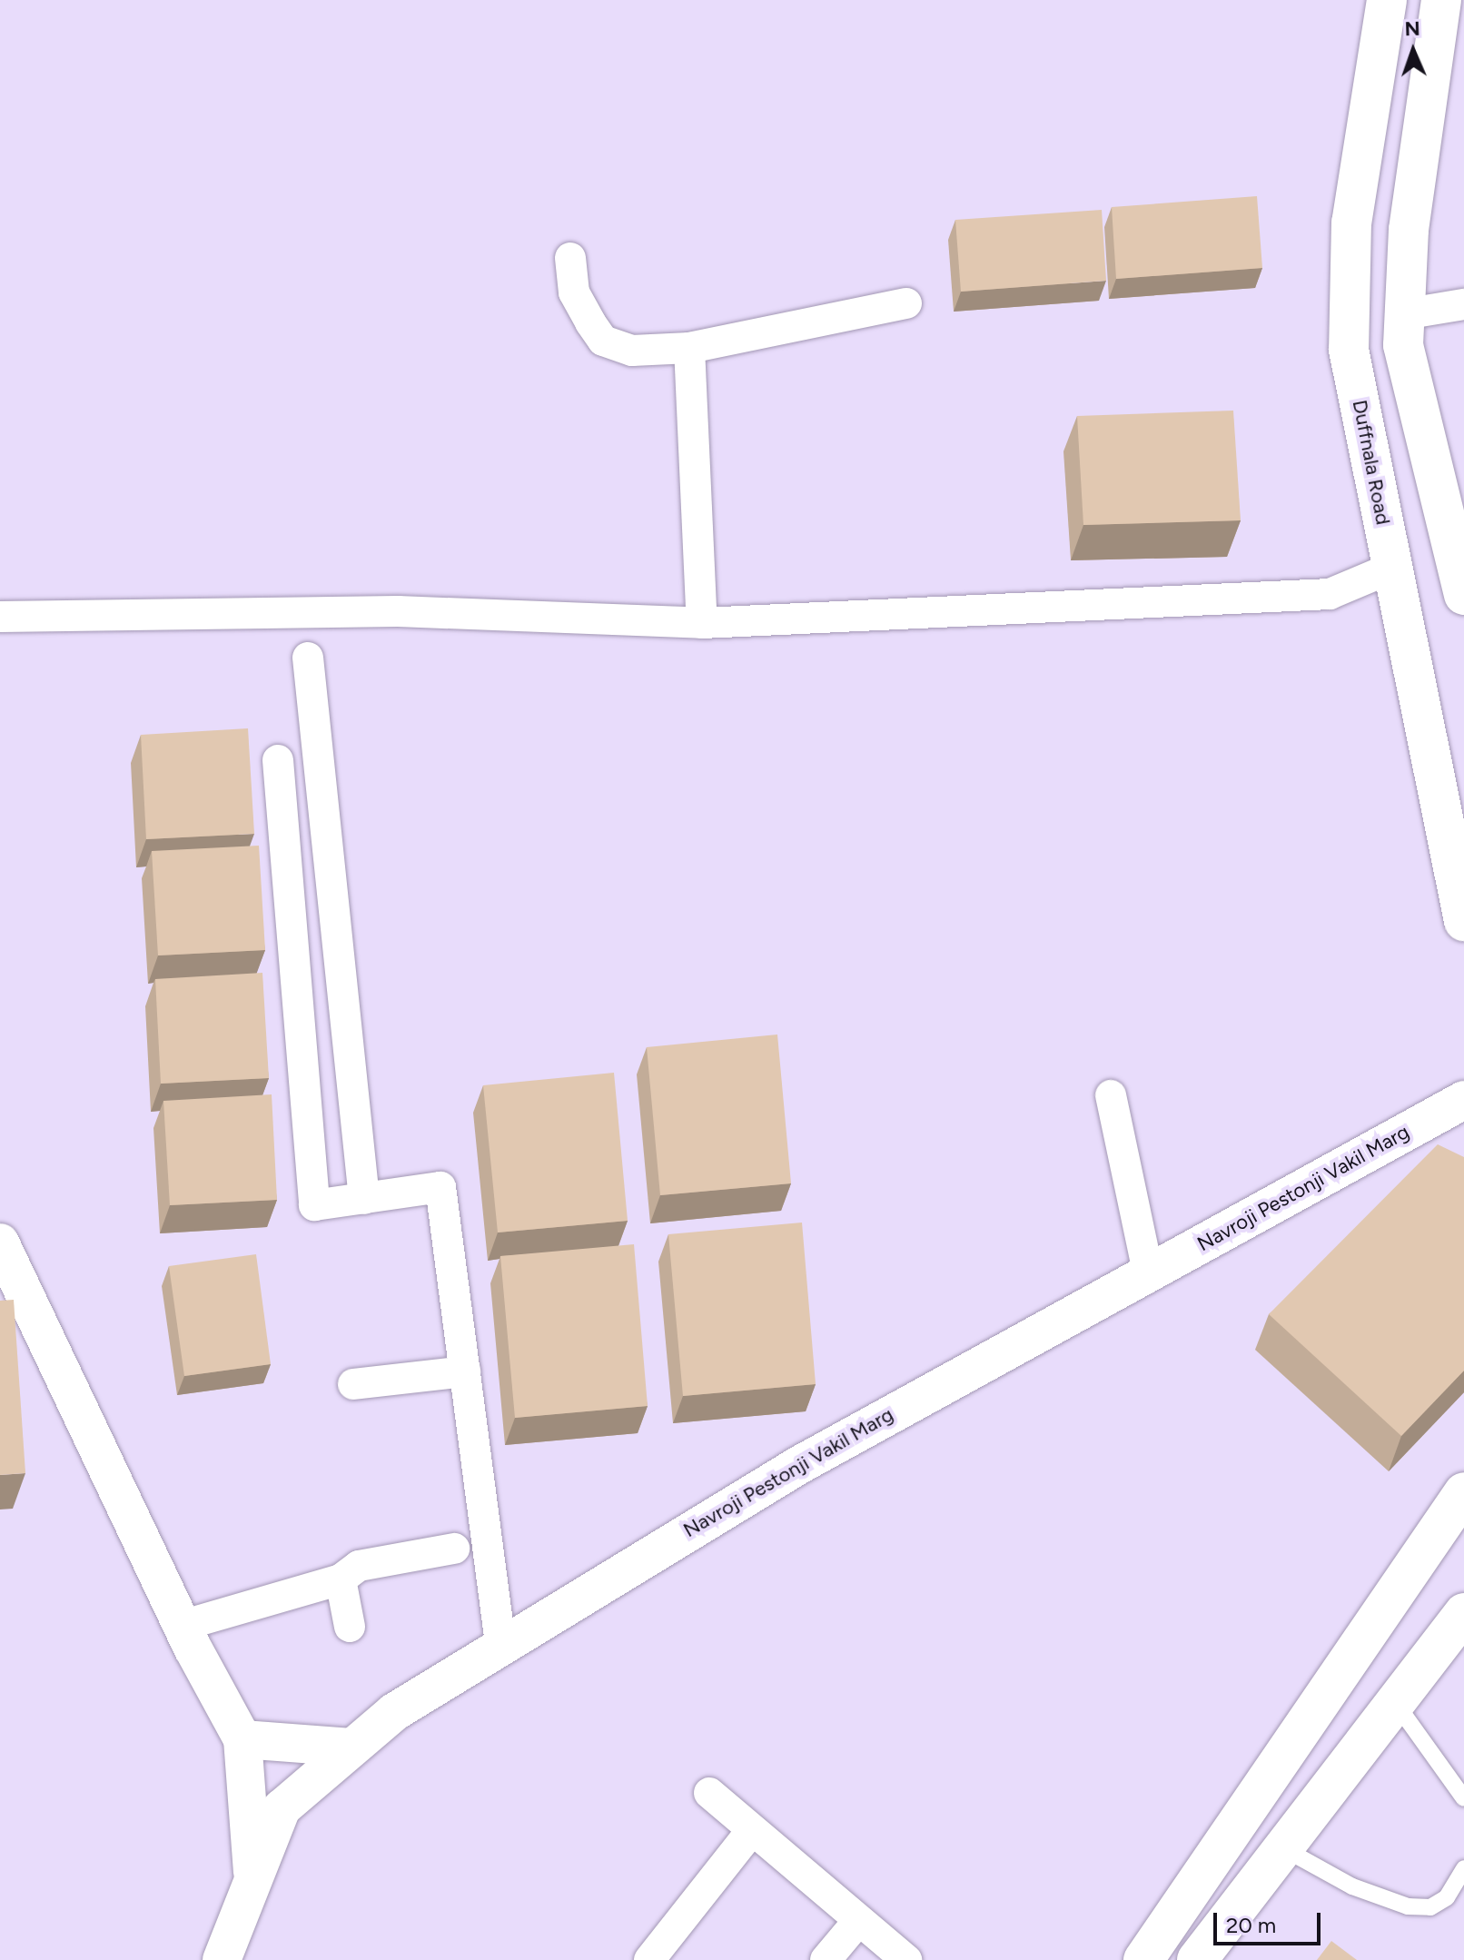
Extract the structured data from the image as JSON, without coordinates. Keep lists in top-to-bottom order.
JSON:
{
  "streets": {
    "main road": ["Duffnala Road"],
    "street": ["Navroji Pestonji Vakil Marg"]
  },
  "scale_bar": "20 m",
  "north": "top"
}
